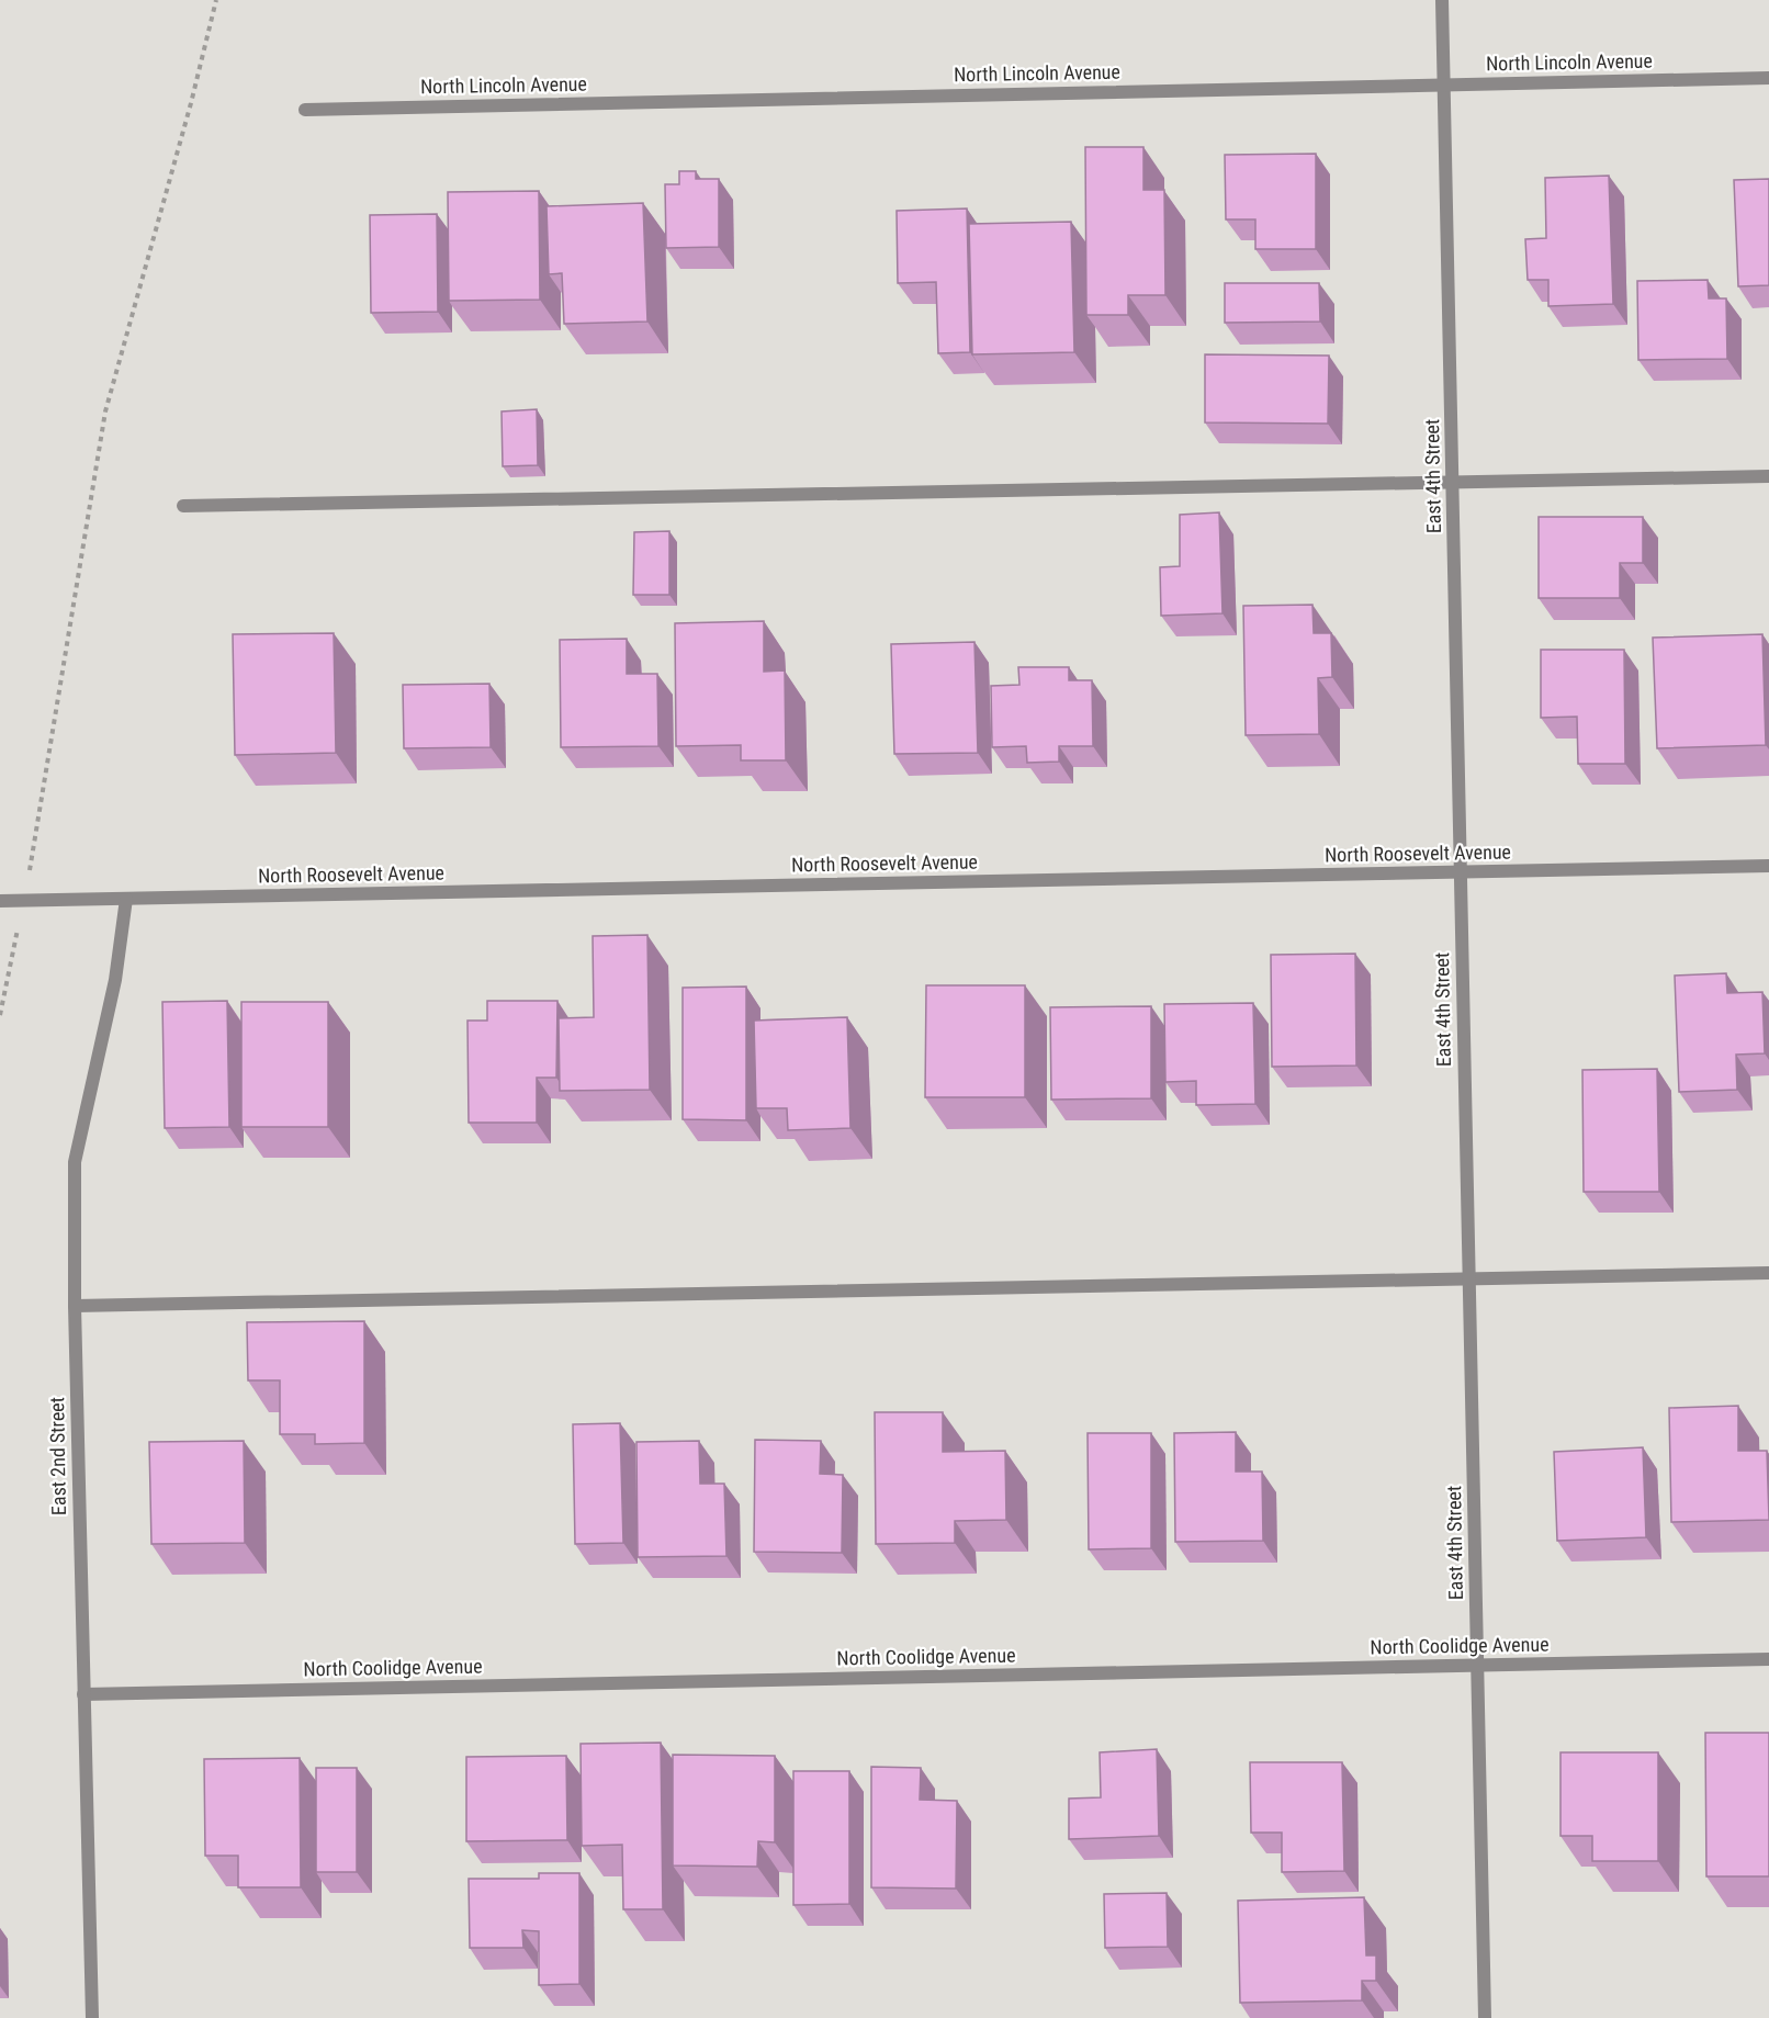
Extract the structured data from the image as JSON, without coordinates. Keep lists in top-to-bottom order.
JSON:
{
  "streets": {
    "street": [
      "North Lincoln Avenue",
      "East 4th Street",
      "North Roosevelt Avenue",
      "East 2nd Street",
      "North Coolidge Avenue"
    ]
  },
  "crossings": [
    ["North Lincoln Avenue", "East 4th Street"],
    ["East 4th Street", "North Roosevelt Avenue"],
    ["East 4th Street", "North Coolidge Avenue"],
    ["North Roosevelt Avenue", "East 2nd Street"],
    ["East 2nd Street", "North Coolidge Avenue"]
  ]
}
